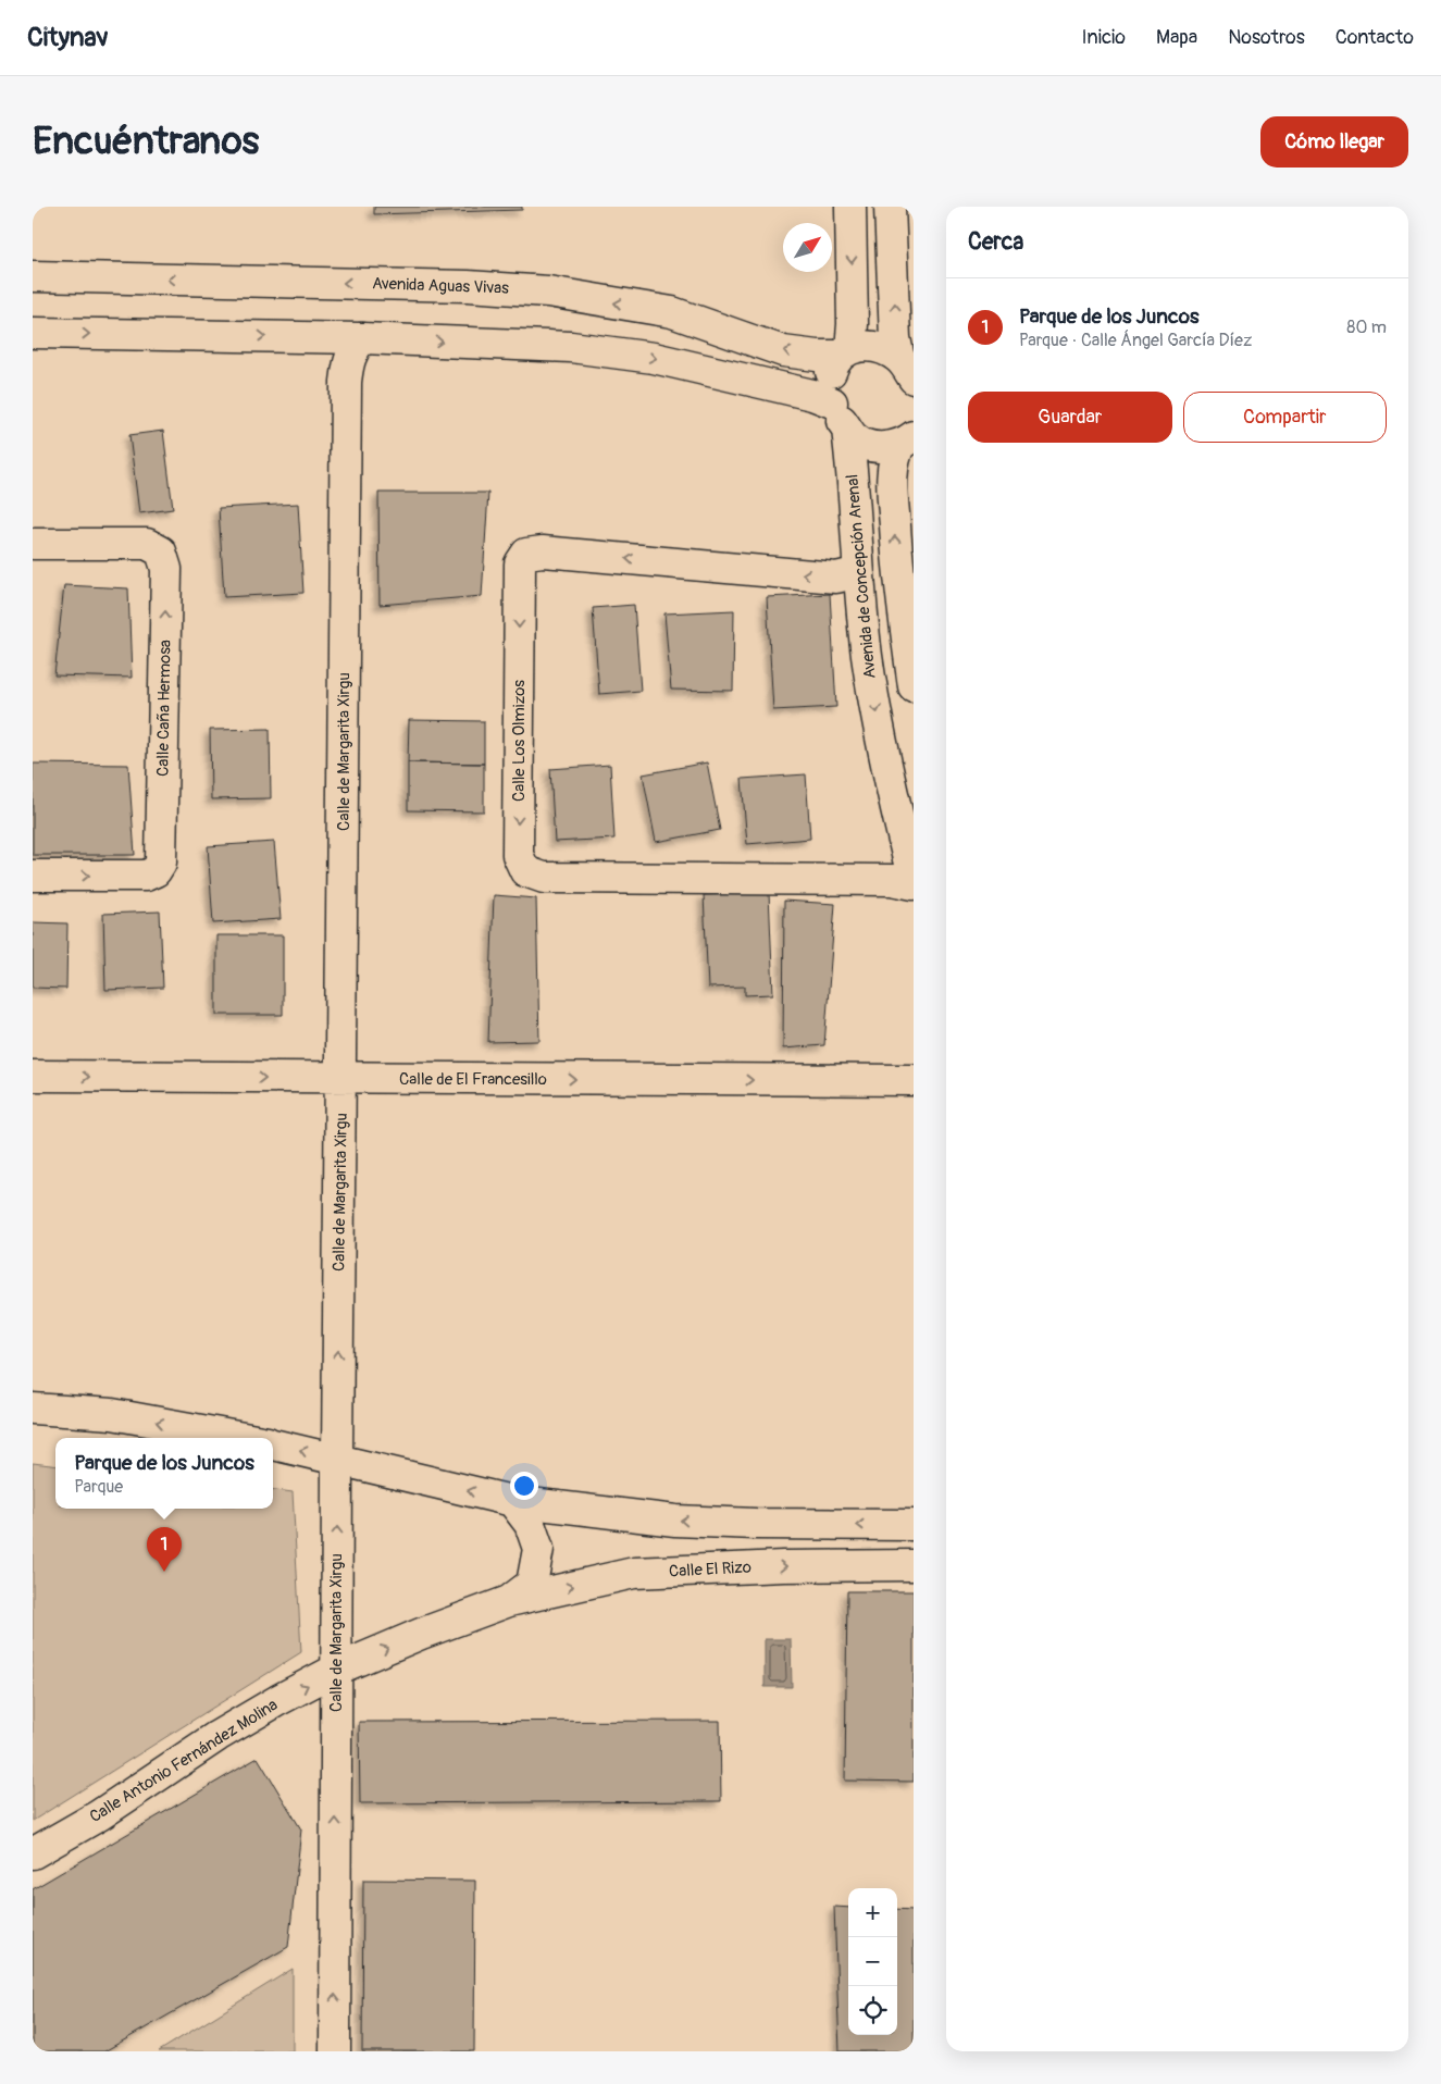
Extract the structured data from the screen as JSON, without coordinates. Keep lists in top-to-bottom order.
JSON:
{
  "streets": {
    "street": [
      "Avenida Aguas Vivas",
      "Avenida de Concepción Arenal",
      "Calle Caña Hermosa",
      "Calle Los Olmizos",
      "Calle de Margarita Xirgu",
      "Calle de El Francesillo",
      "Calle El Rizo",
      "Calle Antonio Fernández Molina"
    ]
  },
  "crossings": [
    ["Avenida de Concepción Arenal", "Calle Los Olmizos"],
    ["Calle de Margarita Xirgu", "Calle de El Francesillo"],
    ["Calle de Margarita Xirgu", "Calle El Rizo"],
    ["Calle de Margarita Xirgu", "Calle Antonio Fernández Molina"],
    ["Calle El Rizo", "Calle Antonio Fernández Molina"]
  ],
  "one_way": ["Calle de Margarita Xirgu", "Calle de El Francesillo", "Calle Antonio Fernández Molina"],
  "north": "top right",
  "page": {
    "header": "Citynav",
    "nav": [
      "Inicio",
      "Mapa",
      "Nosotros",
      "Contacto"
    ],
    "buttons": [
      "Cómo llegar",
      ["Guardar", "Compartir"]
    ],
    "title": "Encuéntranos",
    "heading": "Cerca",
    "list": [
      {
        "mark": "1",
        "name": "Parque de los Juncos",
        "note": "Parque · Calle Ángel García Díez",
        "value": "80 m"
      }
    ],
    "popup": ["Parque de los Juncos", "Parque"],
    "pins": "1",
    "map_buttons": ["+", "−"]
  }
}
